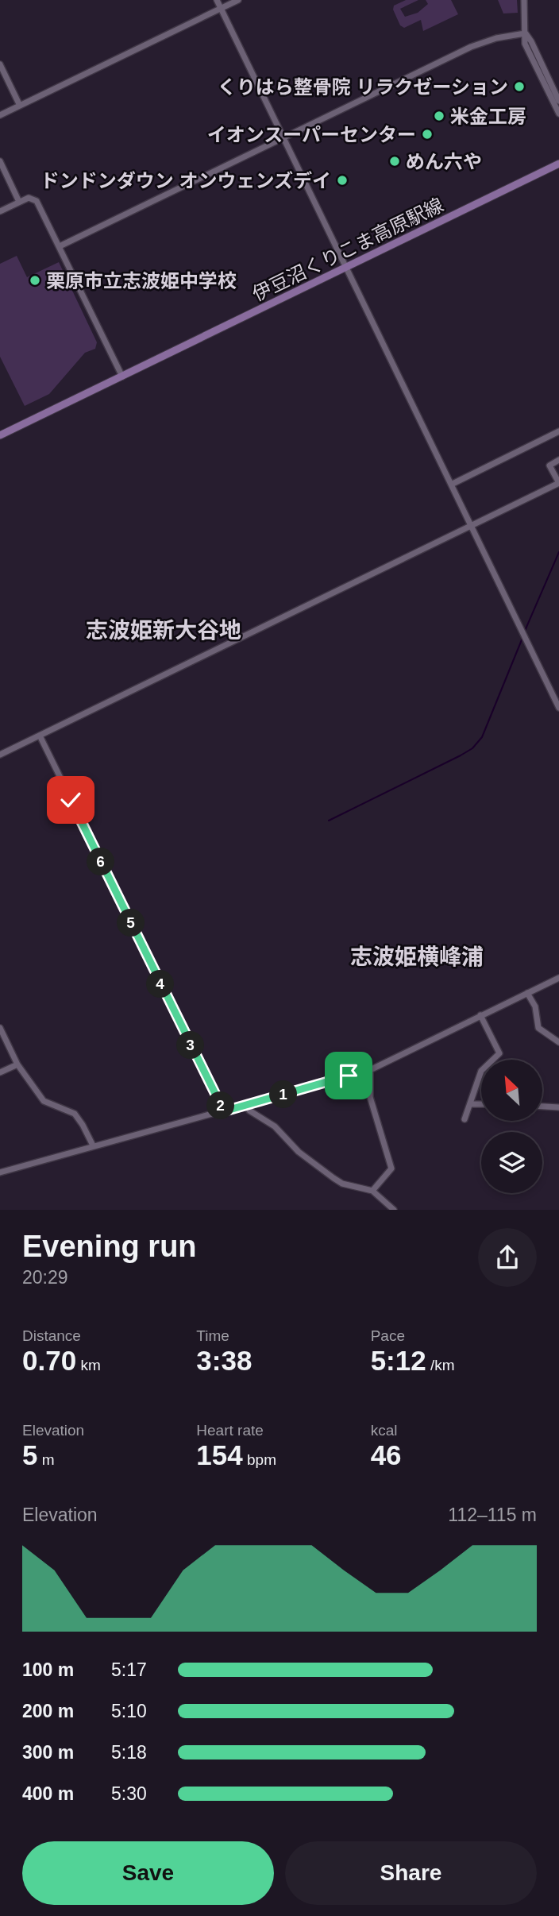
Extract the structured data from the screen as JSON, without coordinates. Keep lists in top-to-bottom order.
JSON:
{
  "streets": {
    "main road": ["伊豆沼くりこま高原駅線"]
  },
  "districts": ["志波姫新大谷地", "志波姫横峰浦"],
  "places": [
    "くりはら整骨院 リラクゼーション",
    "米金工房",
    "イオンスーパーセンター",
    "めん六や",
    "ドンドンダウン オンウェンズデイ",
    "栗原市立志波姫中学校"
  ],
  "north": "top left",
  "page": {
    "pins": [
      "6",
      "5",
      "4",
      "3",
      "1",
      "2"
    ],
    "heading": ["Evening run", "20:29"],
    "stats": [
      ["Distance", "0.70 km"],
      ["Time", "3:38"],
      ["Pace", "5:12 /km"],
      ["Elevation", "5 m"],
      ["Heart rate", "154 bpm"],
      ["kcal", "46"]
    ],
    "chart": ["Elevation", "112–115 m"],
    "list": [
      {
        "name": "100 m",
        "note": "5:17"
      },
      {
        "name": "200 m",
        "note": "5:10"
      },
      {
        "name": "300 m",
        "note": "5:18"
      },
      {
        "name": "400 m",
        "note": "5:30"
      }
    ],
    "buttons": ["Save", "Share"]
  }
}
